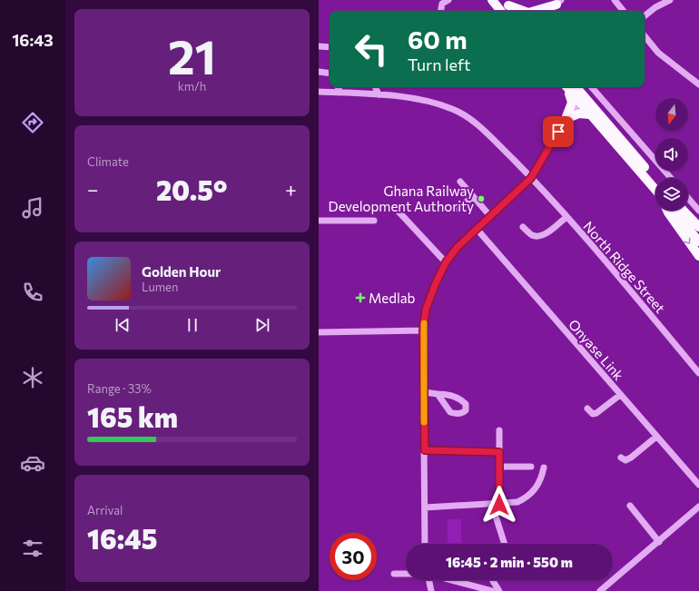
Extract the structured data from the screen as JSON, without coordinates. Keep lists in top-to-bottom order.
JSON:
{
  "streets": {
    "street": ["North Ridge Street", "Onyase Link"]
  },
  "places": {
    "other": ["Ghana Railway Development Authority"],
    "health": ["Medlab"]
  },
  "north": "bottom",
  "page": {
    "tabs": "16:43",
    "tile": [
      ["21", "km/h"],
      "Climate",
      ["Range · 33%", "165 km"],
      ["Arrival", "16:45"]
    ],
    "turn": ["60 m", "Turn left"],
    "heat": ["−", "20.5°", "+"],
    "song": ["Golden Hour", "Lumen"],
    "limit": "30",
    "trip": "16:45 · 2 min · 550 m"
  }
}
